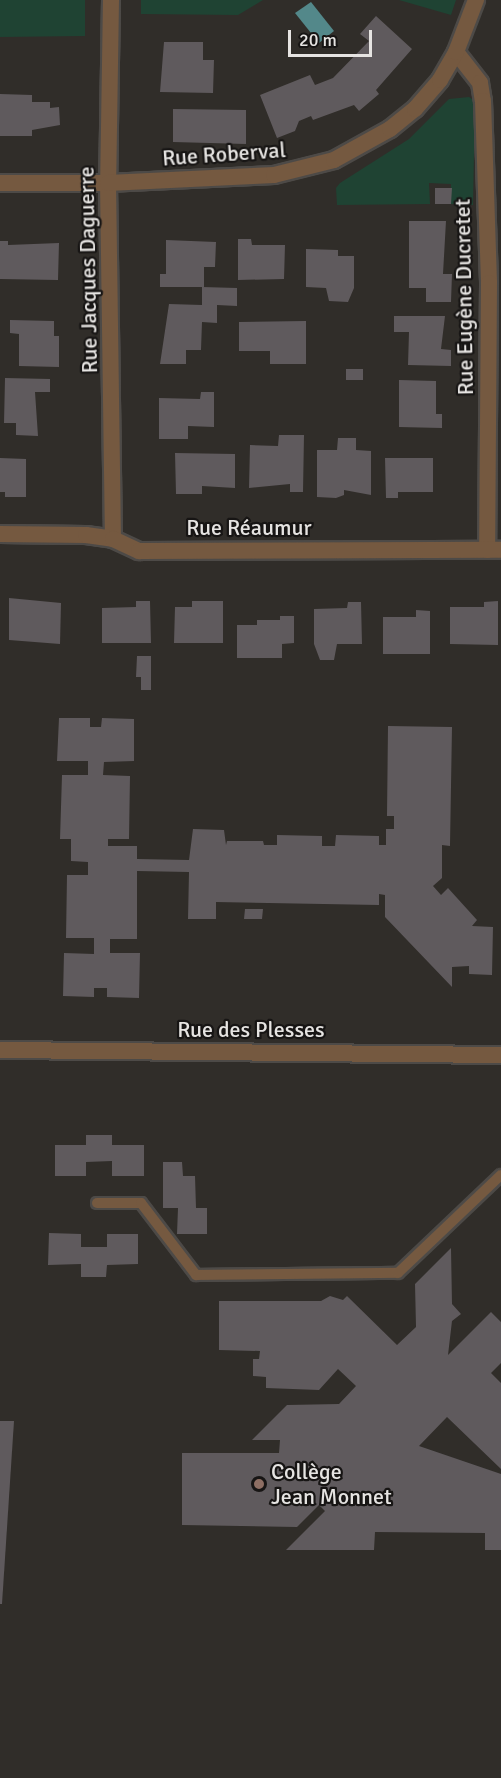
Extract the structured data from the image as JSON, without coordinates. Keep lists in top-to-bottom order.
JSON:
{
  "streets": {
    "street": [
      "Rue Roberval",
      "Rue Jacques Daguerre",
      "Rue Eugène Ducretet",
      "Rue Réaumur",
      "Rue des Plesses"
    ]
  },
  "crossings": [
    ["Rue Roberval", "Rue Jacques Daguerre"],
    ["Rue Roberval", "Rue Eugène Ducretet"],
    ["Rue Jacques Daguerre", "Rue Réaumur"],
    ["Rue Eugène Ducretet", "Rue Réaumur"]
  ],
  "places": ["Collège Jean Monnet"],
  "scale_bar": "20 m"
}
